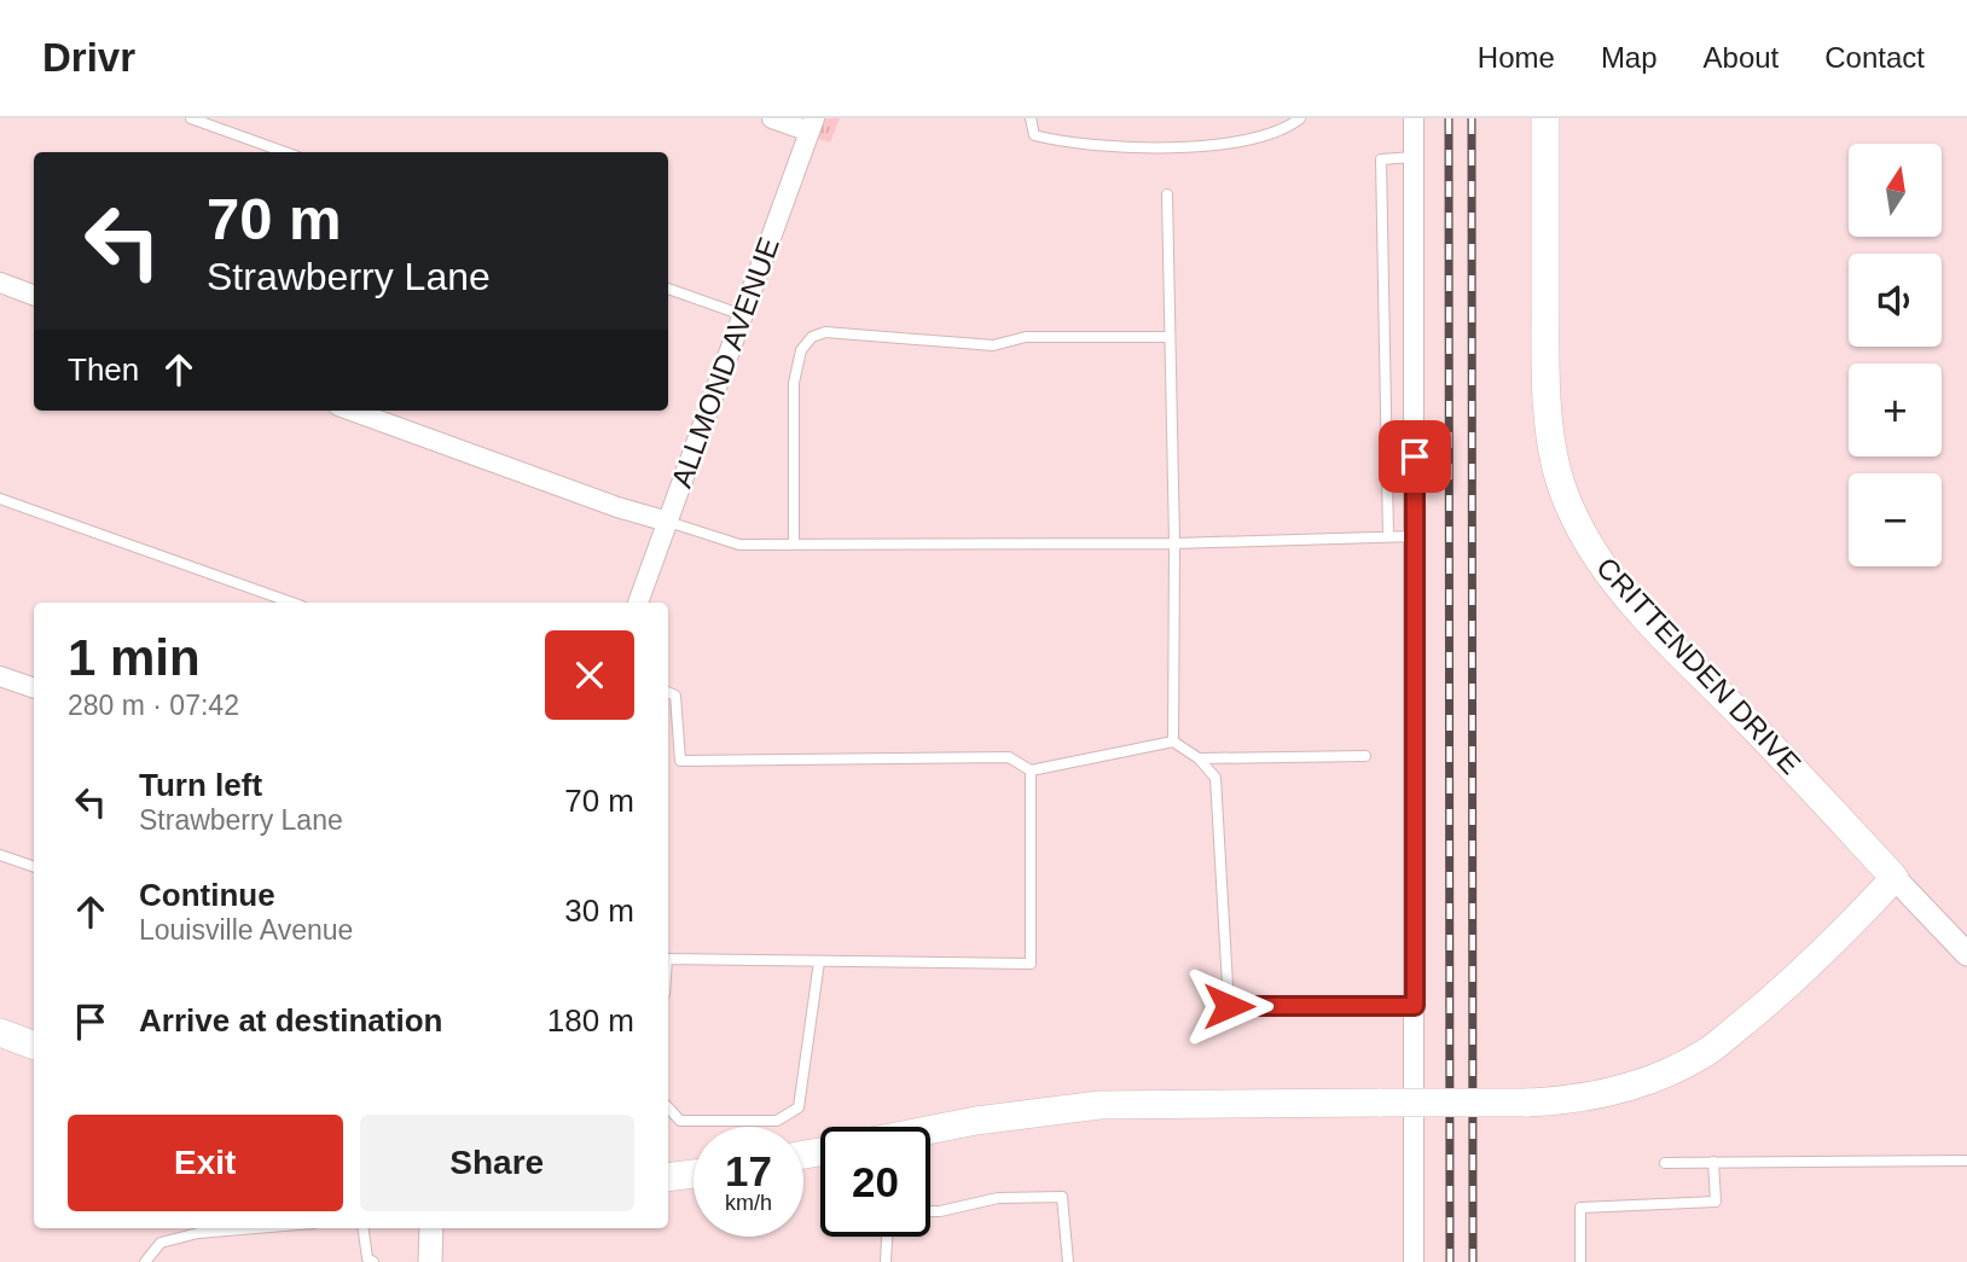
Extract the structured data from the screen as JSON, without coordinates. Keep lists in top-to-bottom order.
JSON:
{
  "streets": {
    "main road": ["CRITTENDEN DRIVE"],
    "street": ["ALLMOND AVENUE"]
  },
  "north": "top",
  "page": {
    "header": "Drivr",
    "nav": [
      "Home",
      "Map",
      "About",
      "Contact"
    ],
    "map_buttons": ["+", "−"],
    "turn": ["70 m", "Strawberry Lane"],
    "then": "Then",
    "heading": ["1 min", "280 m · 07:42"],
    "list": [
      {
        "name": "Turn left",
        "note": "Strawberry Lane",
        "value": "70 m"
      },
      {
        "name": "Continue",
        "note": "Louisville Avenue",
        "value": "30 m"
      },
      {
        "name": "Arrive at destination",
        "value": "180 m"
      }
    ],
    "buttons": ["Exit", "Share"],
    "speed": "17 km/h",
    "limit": "20"
  }
}
